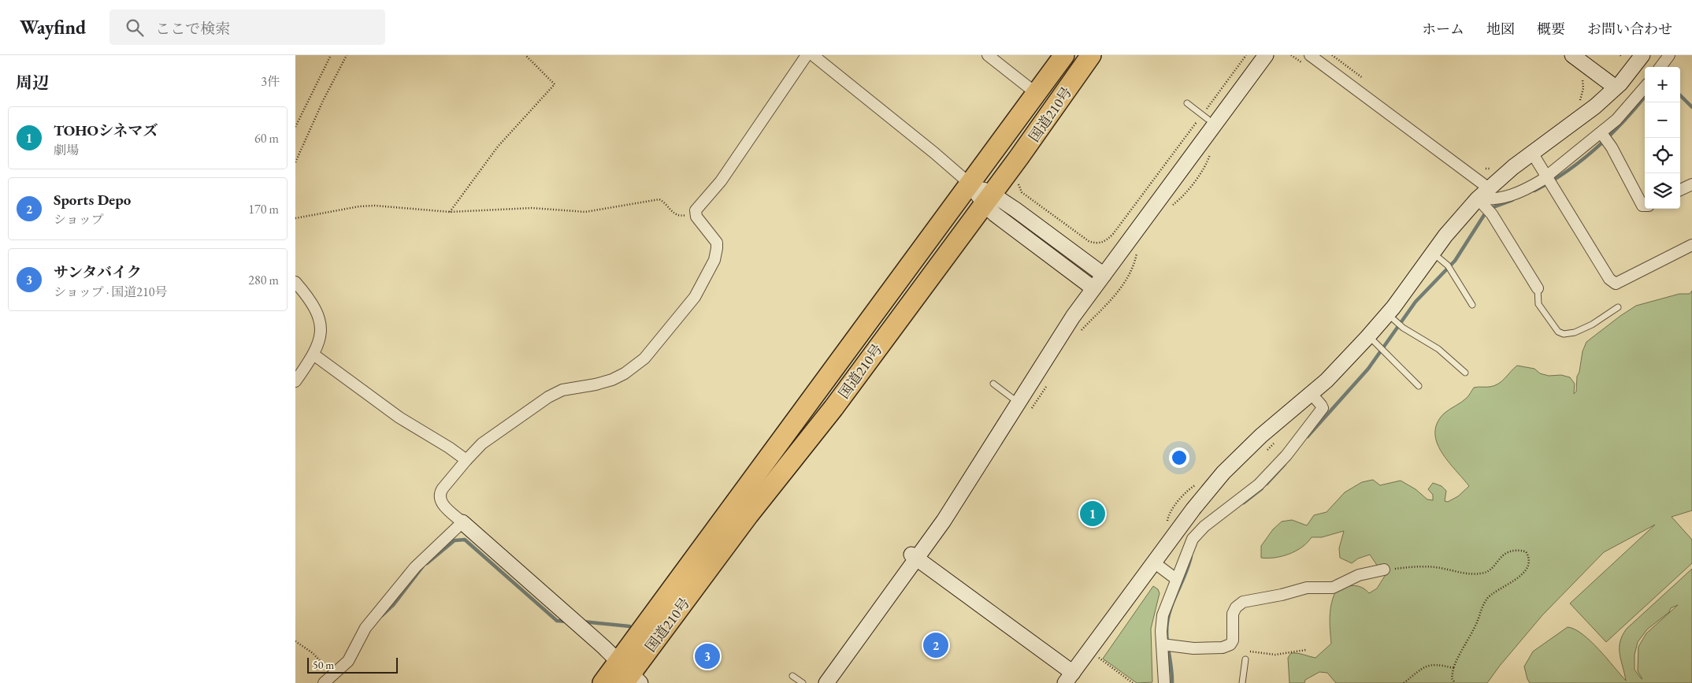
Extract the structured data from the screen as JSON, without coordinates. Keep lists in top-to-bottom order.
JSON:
{
  "streets": {
    "highway": ["国道210号"]
  },
  "scale_bar": "50 m",
  "page": {
    "header": "Wayfind",
    "search": "ここで検索",
    "nav": [
      "ホーム",
      "地図",
      "概要",
      "お問い合わせ"
    ],
    "heading": ["周辺", "3件"],
    "map_buttons": ["+", "−"],
    "list": [
      {
        "mark": "1",
        "name": "TOHOシネマズ",
        "note": "劇場",
        "value": "60 m"
      },
      {
        "mark": "2",
        "name": "Sports Depo",
        "note": "ショップ",
        "value": "170 m"
      },
      {
        "mark": "3",
        "name": "サンタバイク",
        "note": "ショップ · 国道210号",
        "value": "280 m"
      }
    ],
    "pins": ["1", "2", "3"],
    "scale": "50 m"
  }
}
